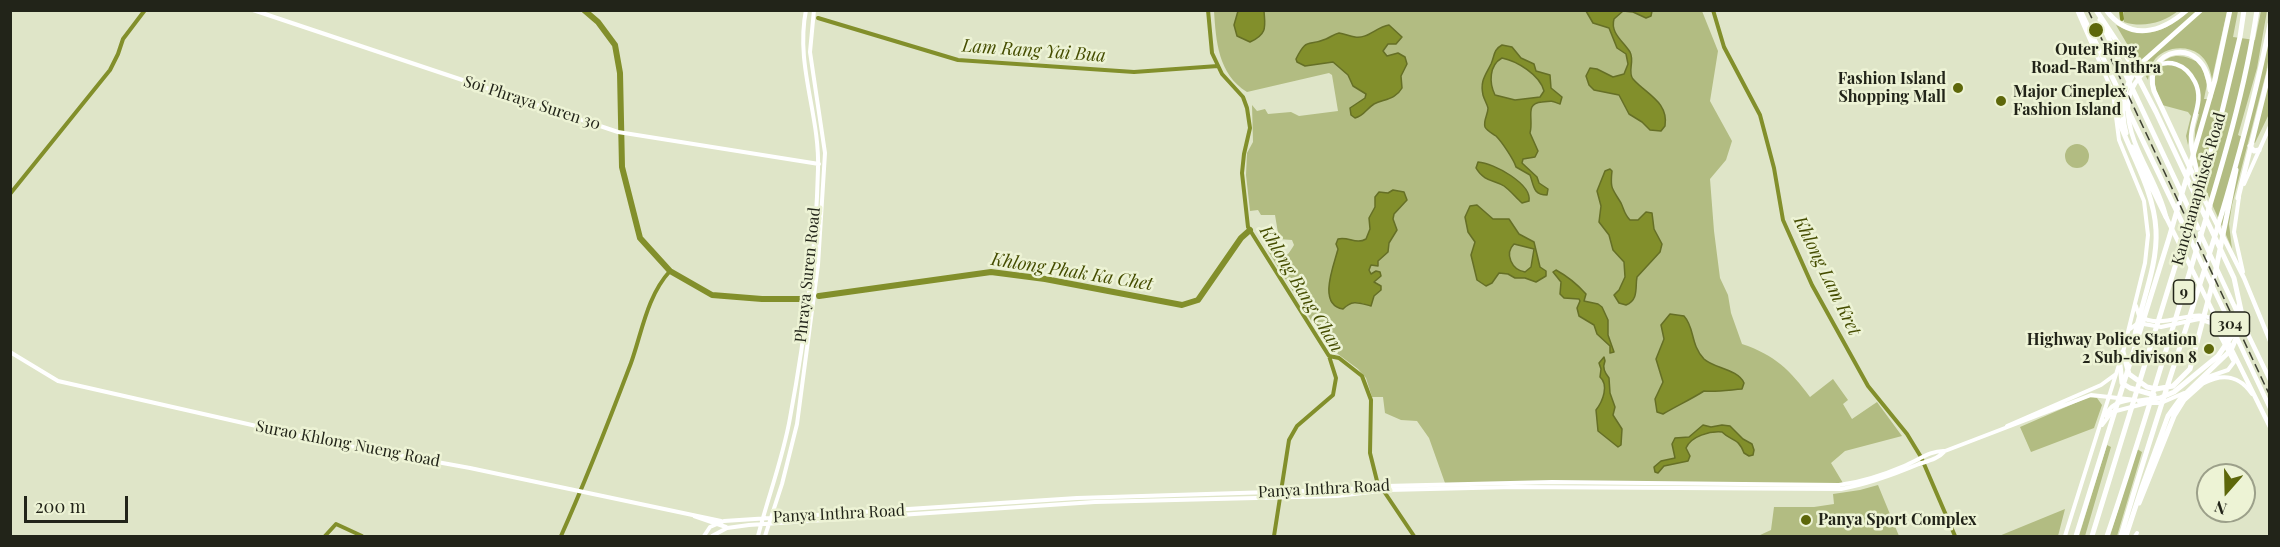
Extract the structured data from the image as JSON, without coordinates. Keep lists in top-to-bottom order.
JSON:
{
  "streets": {
    "highway": ["Kanchanaphisek Road", "9", "304"],
    "main road": [
      "Soi Phraya Suren 30",
      "Phraya Suren Road",
      "Surao Khlong Nueng Road",
      "Panya Inthra Road"
    ]
  },
  "crossings": [
    ["Soi Phraya Suren 30", "Phraya Suren Road"],
    ["Phraya Suren Road", "Panya Inthra Road"],
    ["Surao Khlong Nueng Road", "Panya Inthra Road"]
  ],
  "water": [
    "Lam Rang Yai Bua",
    "Khlong Phak Ka Chet",
    "Khlong Lam Kret",
    "Khlong Bang Chan"
  ],
  "places": [
    "Outer Ring Road-Ram Inthra",
    "Fashion Island Shopping Mall",
    "Major Cineplex Fashion Island",
    "Highway Police Station 2 Sub-divison 8",
    "Panya Sport Complex"
  ],
  "scale_bar": "200 m",
  "north": "bottom"
}
